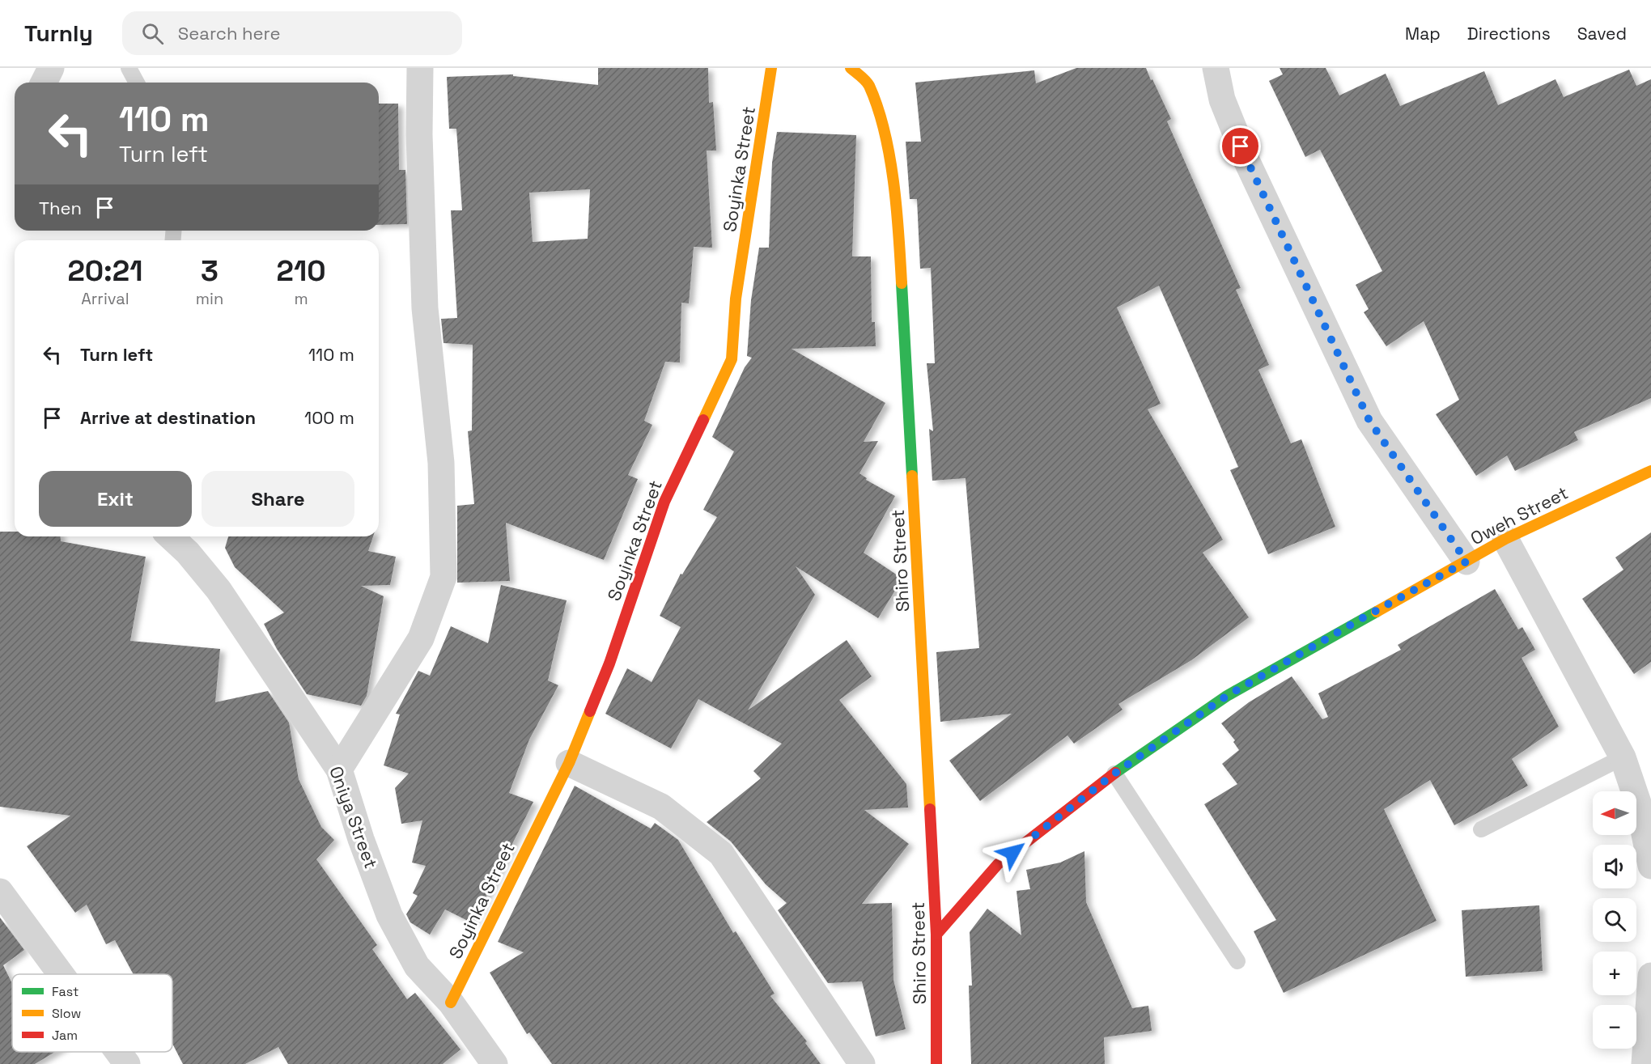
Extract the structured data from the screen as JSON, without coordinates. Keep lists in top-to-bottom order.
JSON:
{
  "streets": {
    "street": [
      "Soyinka Street",
      "Oweh Street",
      "Shiro Street",
      "Oniya Street"
    ]
  },
  "crossings": [
    ["Soyinka Street", "Oniya Street"],
    ["Oweh Street", "Shiro Street"]
  ],
  "legend": ["Fast", "Slow", "Jam"],
  "north": "left",
  "page": {
    "header": "Turnly",
    "search": "Search here",
    "nav": ["Map", "Directions", "Saved"],
    "turn": ["110 m", "Turn left"],
    "then": "Then",
    "eta": [
      "20:21",
      "Arrival",
      "3",
      "min",
      "210",
      "m"
    ],
    "list": [
      {
        "name": "Turn left",
        "value": "110 m"
      },
      {
        "name": "Arrive at destination",
        "value": "100 m"
      }
    ],
    "buttons": ["Exit", "Share"],
    "map_buttons": ["+", "−"]
  }
}
